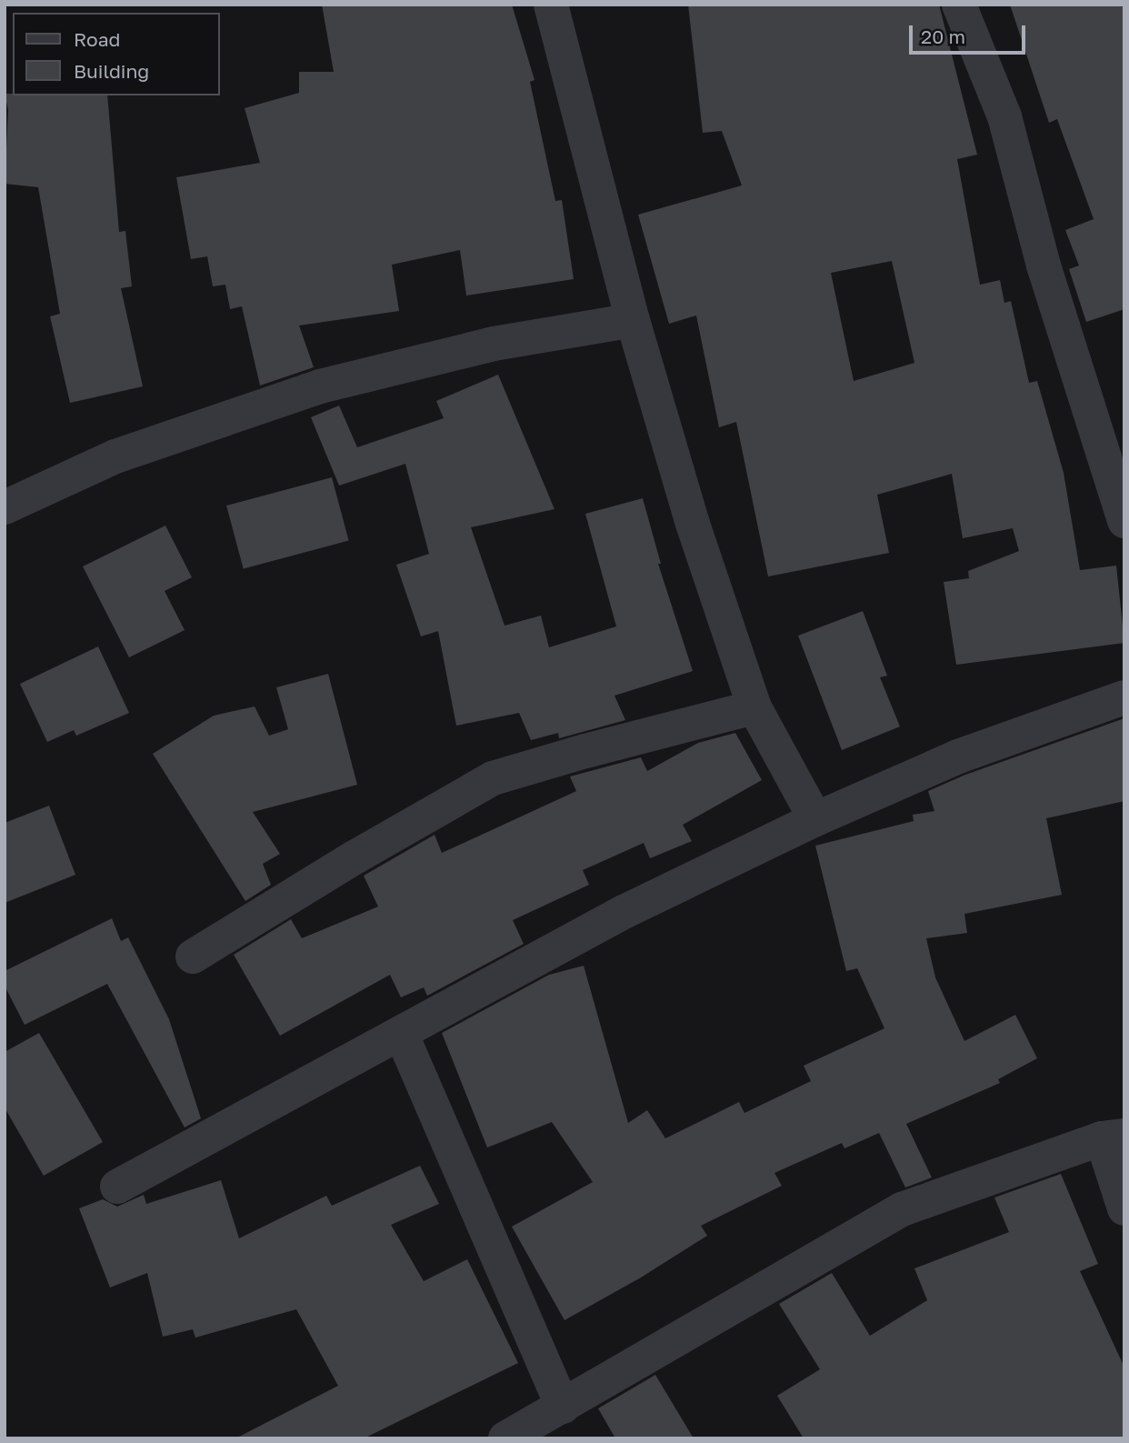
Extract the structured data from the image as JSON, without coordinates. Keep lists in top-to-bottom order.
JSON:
{
  "legend": ["Road", "Building"],
  "scale_bar": "20 m"
}
